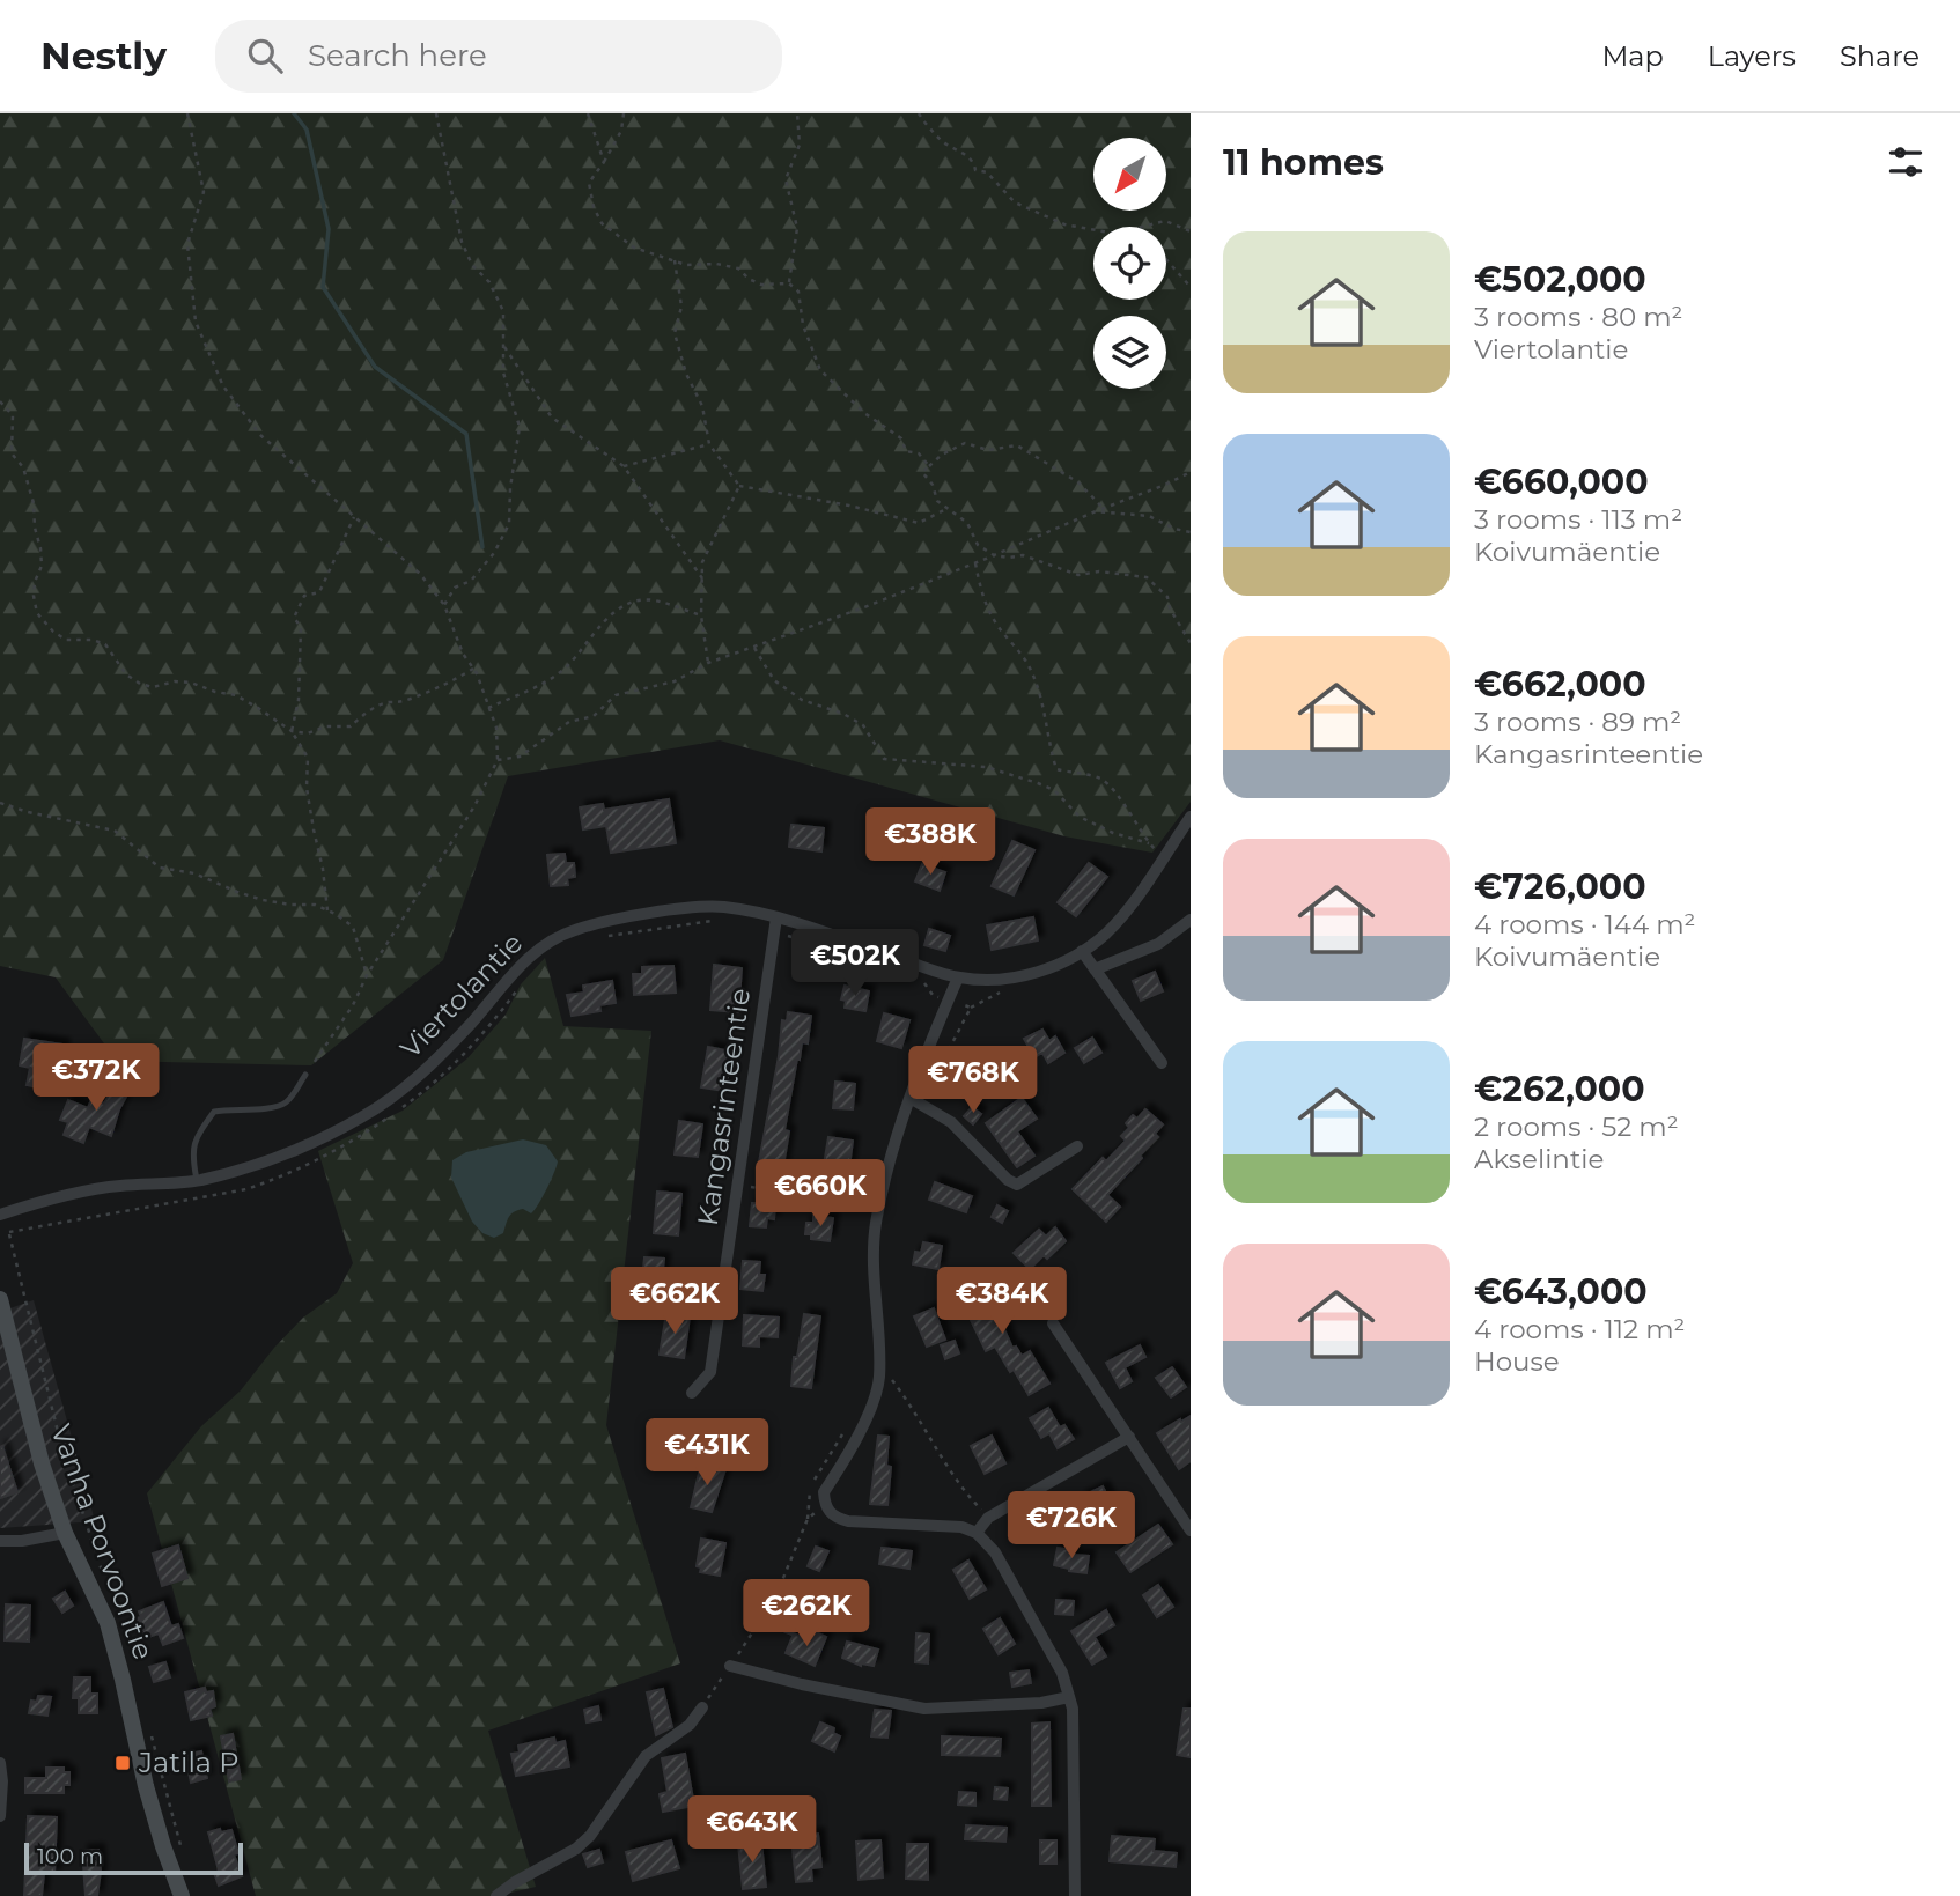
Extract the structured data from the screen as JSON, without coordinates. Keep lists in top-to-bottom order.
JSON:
{
  "streets": {
    "main road": ["Vanha Porvoontie"],
    "street": ["Viertolantie", "Kangasrinteentie"]
  },
  "crossings": [
    ["Viertolantie", "Kangasrinteentie"]
  ],
  "places": {
    "transit": ["Jatila P"]
  },
  "scale_bar": "100 m",
  "north": "bottom left",
  "page": {
    "header": "Nestly",
    "search": "Search here",
    "nav": ["Map", "Layers", "Share"],
    "heading": "11 homes",
    "list": [
      {
        "name": "€502,000",
        "note": "3 rooms · 80 m² · Viertolantie"
      },
      {
        "name": "€660,000",
        "note": "3 rooms · 113 m² · Koivumäentie"
      },
      {
        "name": "€662,000",
        "note": "3 rooms · 89 m² · Kangasrinteentie"
      },
      {
        "name": "€726,000",
        "note": "4 rooms · 144 m² · Koivumäentie"
      },
      {
        "name": "€262,000",
        "note": "2 rooms · 52 m² · Akselintie"
      },
      {
        "name": "€643,000",
        "note": "4 rooms · 112 m² · House"
      }
    ],
    "price": [
      "€388K",
      "€502K",
      "€372K",
      "€768K",
      "€660K",
      "€662K",
      "€384K",
      "€431K",
      "€726K",
      "€262K",
      "€643K"
    ],
    "scale": "100 m"
  }
}
